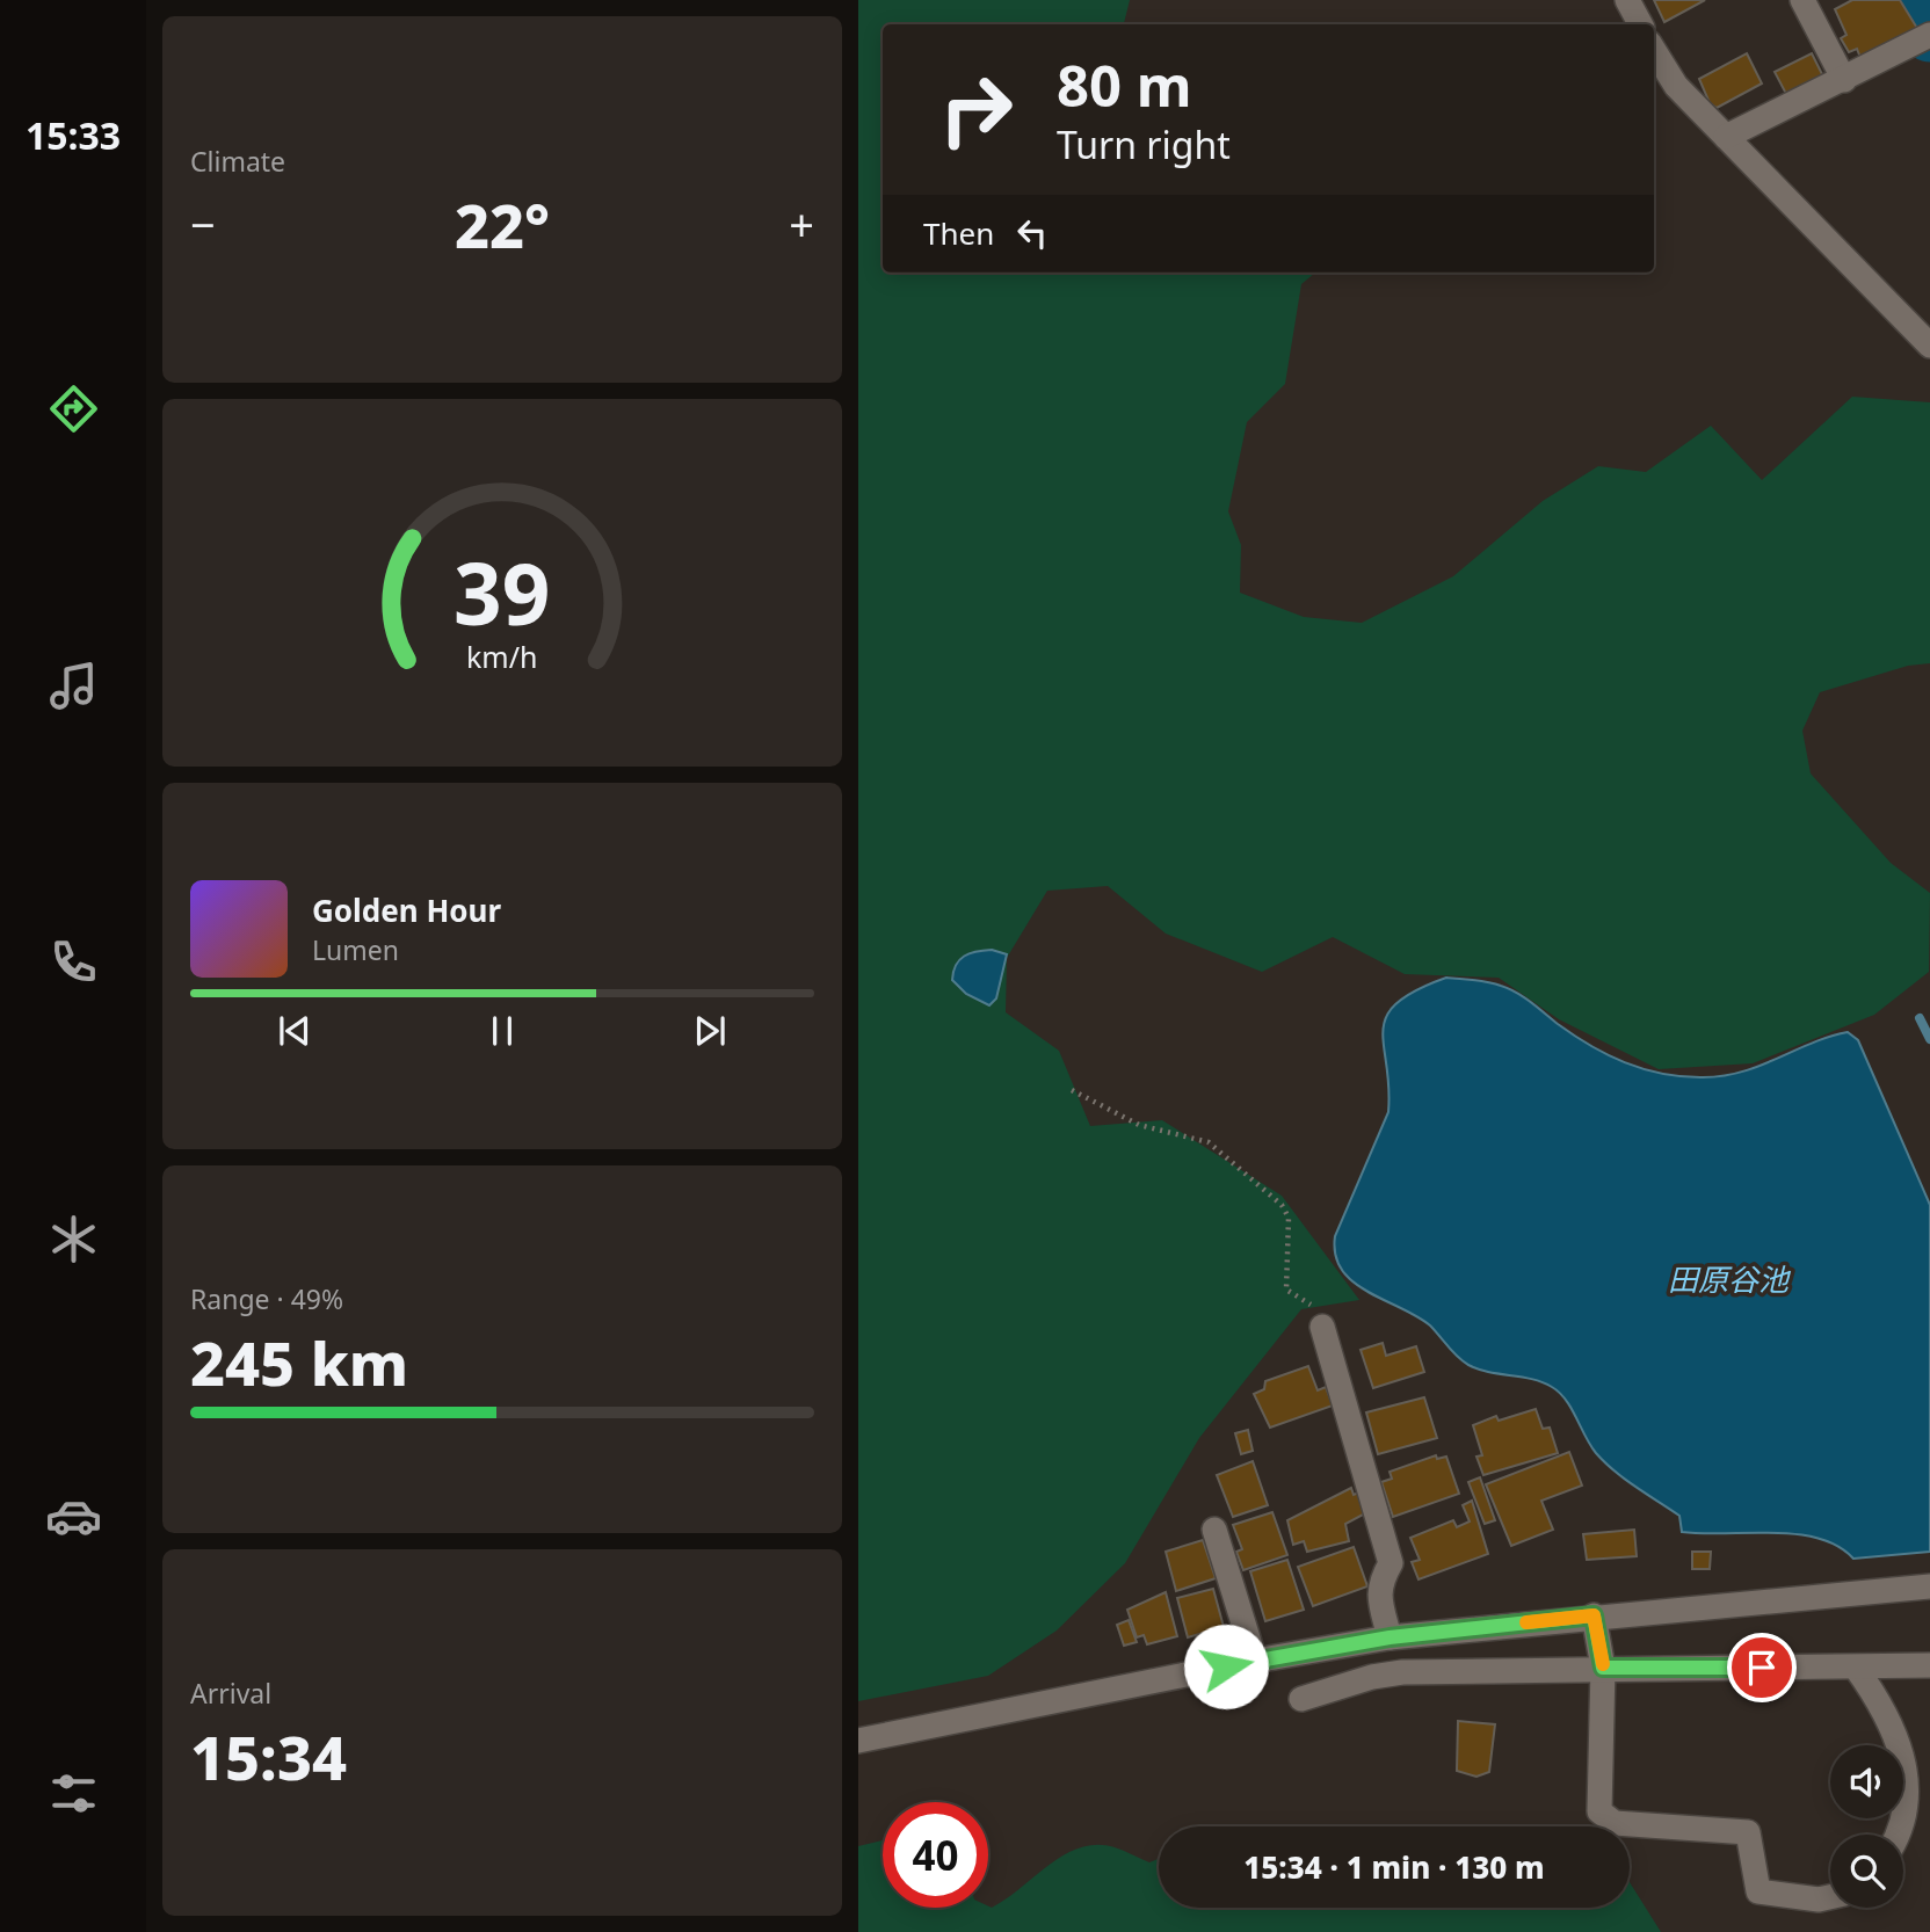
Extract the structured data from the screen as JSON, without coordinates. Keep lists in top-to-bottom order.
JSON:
{
  "water": ["田原谷池"],
  "page": {
    "tabs": "15:33",
    "tile": [
      "Climate",
      ["Range · 49%", "245 km"],
      ["Arrival", "15:34"]
    ],
    "turn": ["80 m", "Turn right"],
    "heat": ["−", "22°", "+"],
    "then": "Then",
    "song": ["Golden Hour", "Lumen"],
    "limit": "40",
    "trip": "15:34 · 1 min · 130 m",
    "gauge": ["39", "km/h"]
  }
}
